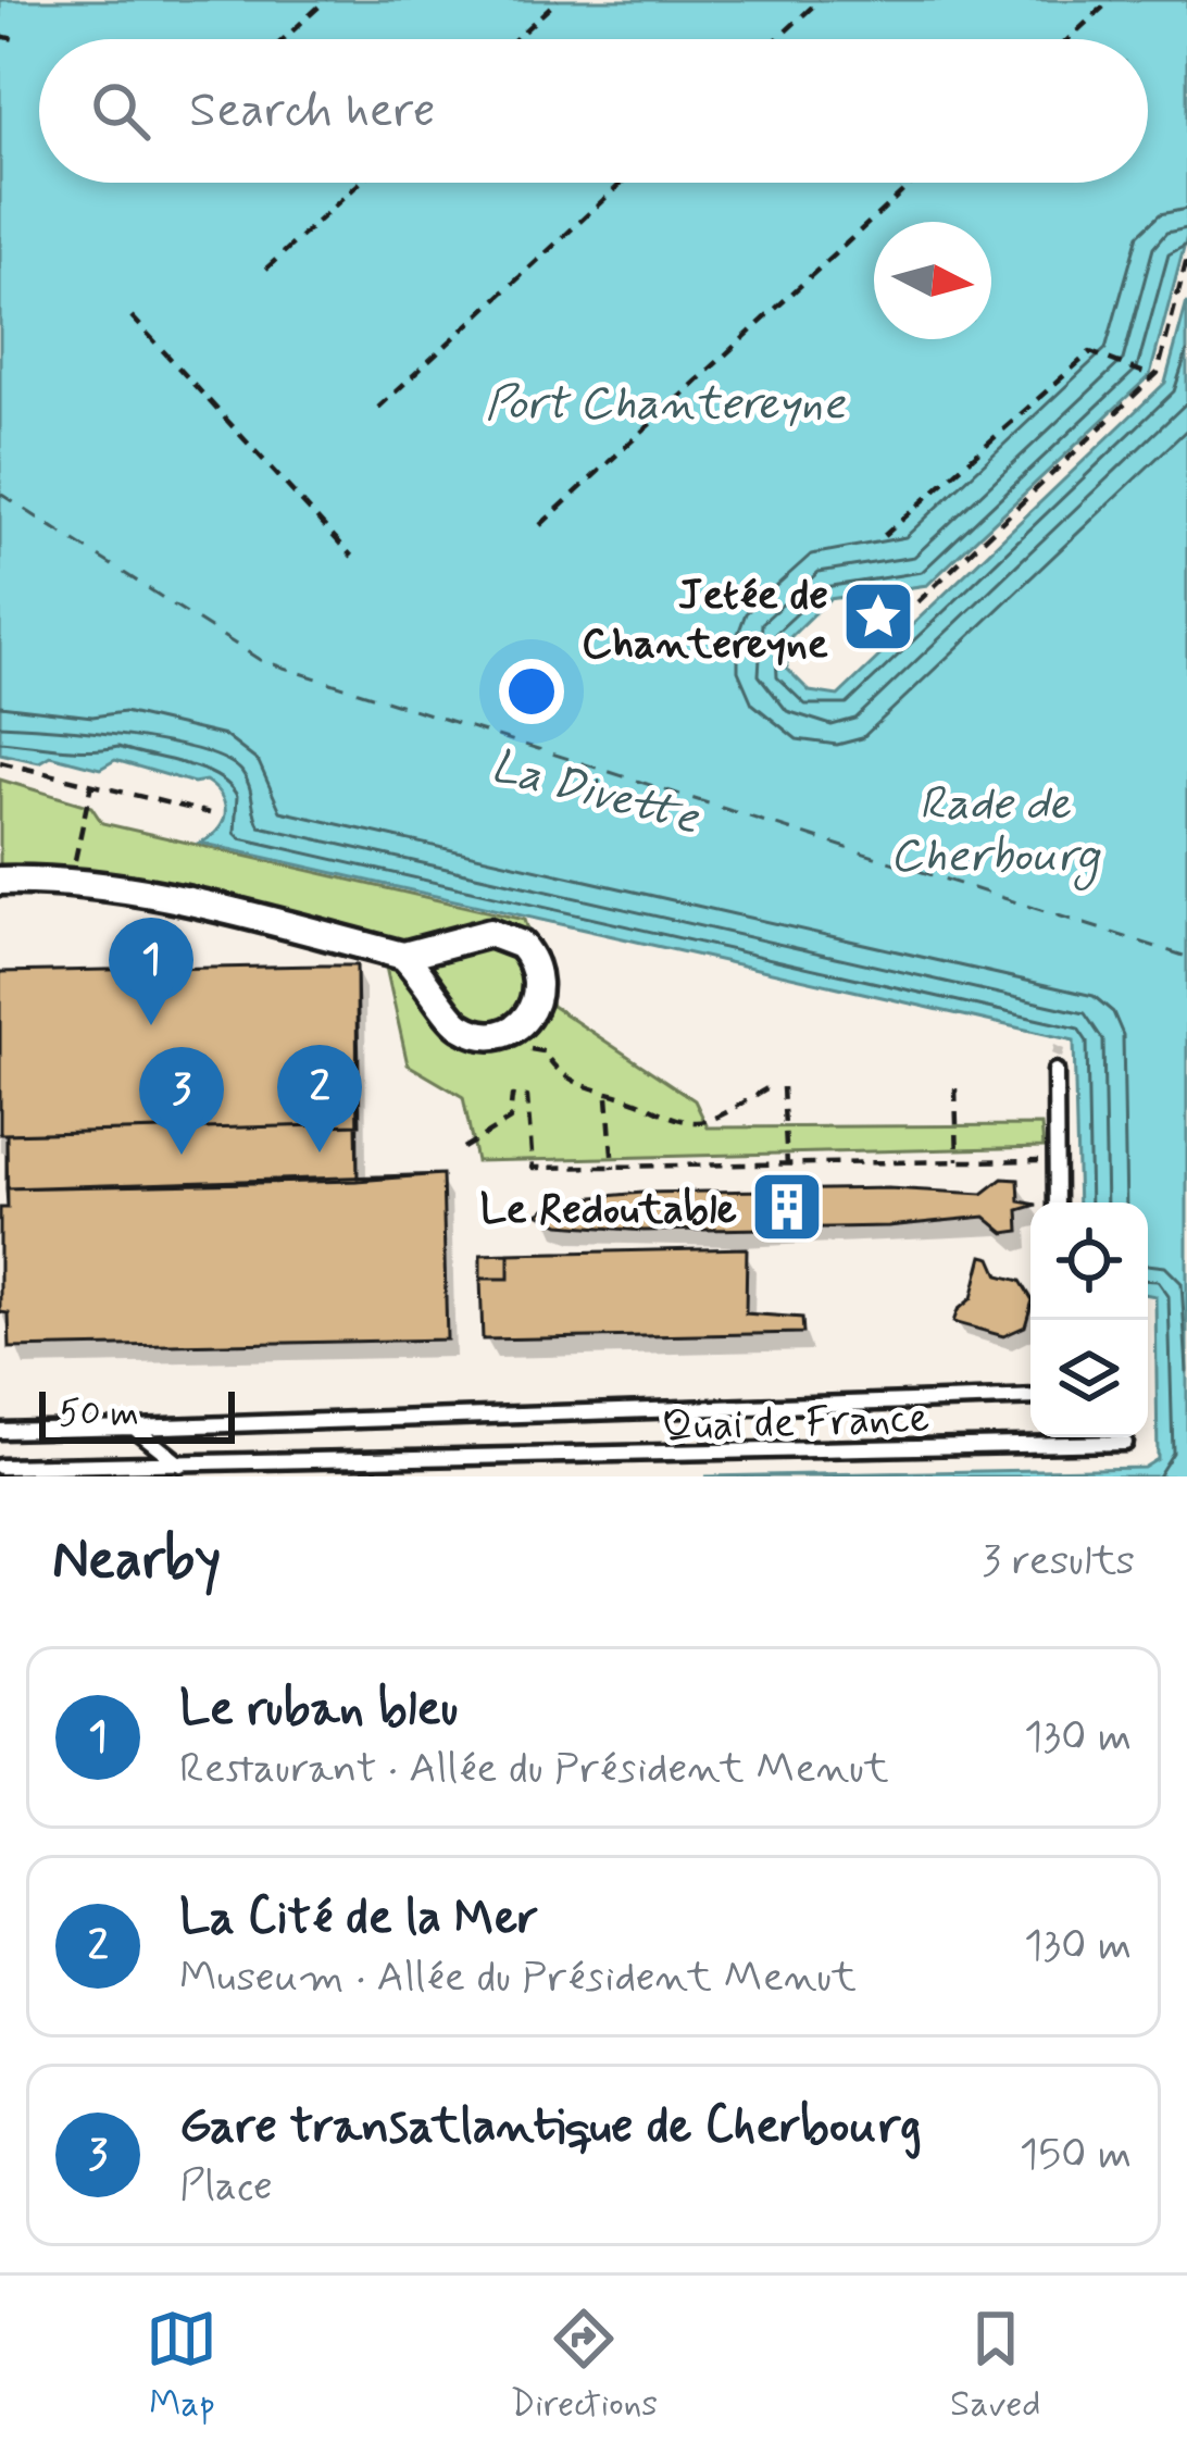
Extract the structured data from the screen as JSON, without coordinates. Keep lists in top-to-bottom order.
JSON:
{
  "streets": {
    "lane": ["Quai de France"]
  },
  "water": ["Port Chantereyne", "La Divette", "Rade de Cherbourg"],
  "places": {
    "place": ["Jetée de Chantereyne"],
    "building": ["Le Redoutable"]
  },
  "scale_bar": "50 m",
  "north": "right",
  "page": {
    "search": "Search here",
    "pins": ["1", "2", "3"],
    "scale": "50 m",
    "heading": ["Nearby", "3 results"],
    "list": [
      {
        "mark": "1",
        "name": "Le ruban bleu",
        "note": "Restaurant · Allée du Président Menut",
        "value": "130 m"
      },
      {
        "mark": "2",
        "name": "La Cité de la Mer",
        "note": "Museum · Allée du Président Menut",
        "value": "130 m"
      },
      {
        "mark": "3",
        "name": "Gare transatlantique de Cherbourg",
        "note": "Place",
        "value": "150 m"
      }
    ],
    "nav": ["Map", "Directions", "Saved"]
  }
}
